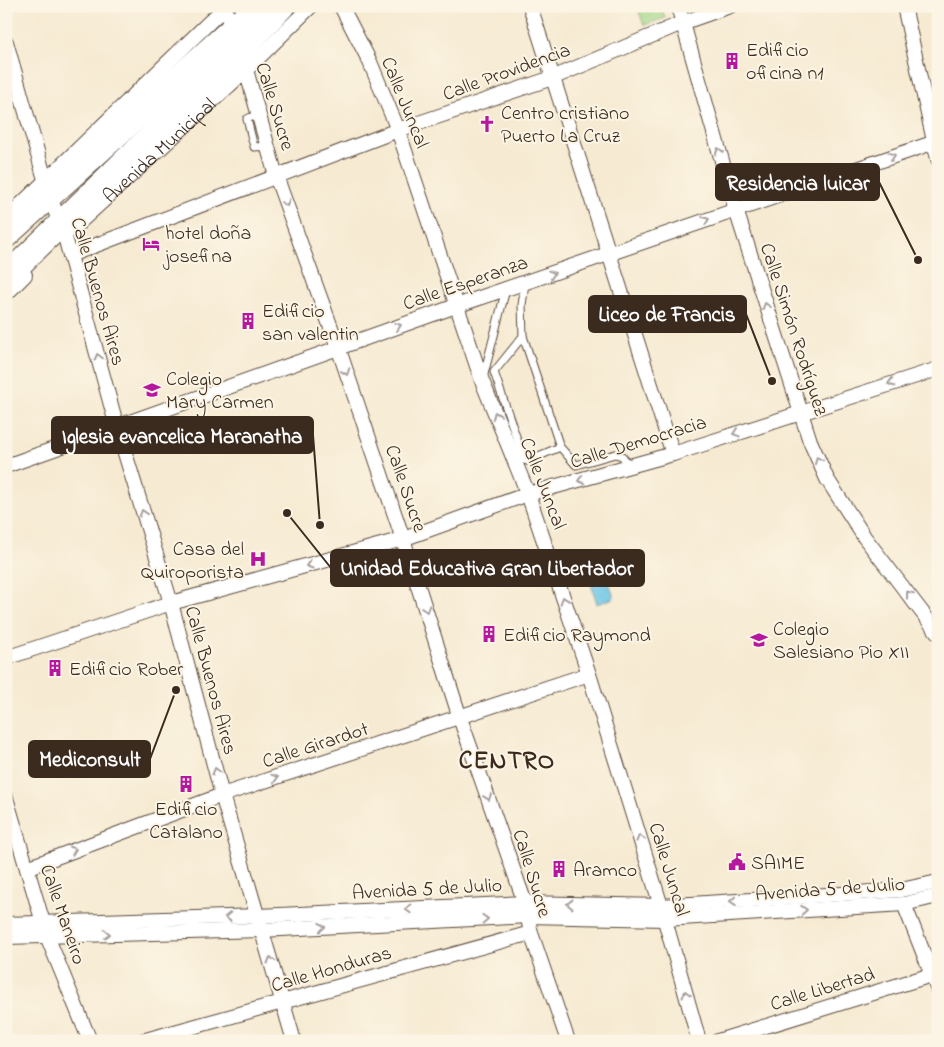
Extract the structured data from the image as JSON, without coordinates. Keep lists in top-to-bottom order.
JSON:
{
  "streets": {
    "highway": ["Avenida Municipal"],
    "street": [
      "Calle Providencia",
      "Calle Juncal",
      "Calle Sucre",
      "Calle Esperanza",
      "Calle Buenos Aires",
      "Calle Simón Rodríguez",
      "Calle Democracia",
      "Calle Girardot",
      "Avenida 5 de Julio",
      "Calle Maneiro",
      "Calle Honduras",
      "Calle Libertad"
    ]
  },
  "crossings": [
    ["Calle Providencia", "Calle Juncal"],
    ["Calle Providencia", "Calle Sucre"],
    ["Calle Providencia", "Calle Buenos Aires"],
    ["Calle Providencia", "Calle Simón Rodríguez"],
    ["Calle Juncal", "Calle Esperanza"],
    ["Calle Juncal", "Calle Democracia"],
    ["Calle Juncal", "Calle Girardot"],
    ["Calle Juncal", "Avenida 5 de Julio"],
    ["Calle Sucre", "Avenida Municipal"],
    ["Calle Sucre", "Calle Esperanza"],
    ["Calle Sucre", "Calle Democracia"],
    ["Calle Sucre", "Calle Girardot"],
    ["Calle Sucre", "Avenida 5 de Julio"],
    ["Calle Sucre", "Calle Honduras"],
    ["Avenida Municipal", "Calle Buenos Aires"],
    ["Calle Esperanza", "Calle Buenos Aires"],
    ["Calle Esperanza", "Calle Simón Rodríguez"],
    ["Calle Buenos Aires", "Calle Democracia"],
    ["Calle Buenos Aires", "Calle Girardot"],
    ["Calle Buenos Aires", "Avenida 5 de Julio"],
    ["Calle Buenos Aires", "Calle Honduras"],
    ["Calle Simón Rodríguez", "Calle Democracia"],
    ["Calle Girardot", "Calle Maneiro"],
    ["Avenida 5 de Julio", "Calle Maneiro"]
  ],
  "one_way": [
    "Calle Juncal",
    "Calle Sucre",
    "Calle Esperanza",
    "Calle Buenos Aires",
    "Calle Simón Rodríguez",
    "Calle Democracia",
    "Calle Girardot"
  ],
  "districts": ["CENTRO"],
  "places": {
    "building": [
      "Edificio oficina n1",
      "Edificio san valentin",
      "Edificio Raymond",
      "Edificio Rober",
      "Edificio Catalano",
      "Aramco"
    ],
    "church": ["Centro cristiano Puerto La Cruz"],
    "hotel": ["hotel doña josefina"],
    "other": [
      "Residencia luicar",
      "Liceo de Francis",
      "Unidad Educativa Gran Libertador",
      "Iglesia evancelica Maranatha",
      "Mediconsult"
    ],
    "school or university": ["Colegio Mary Carmen", "Colegio Salesiano Pio XII"],
    "hospital": ["Casa del Quiroporista"],
    "public building": ["SAIME"]
  }
}
